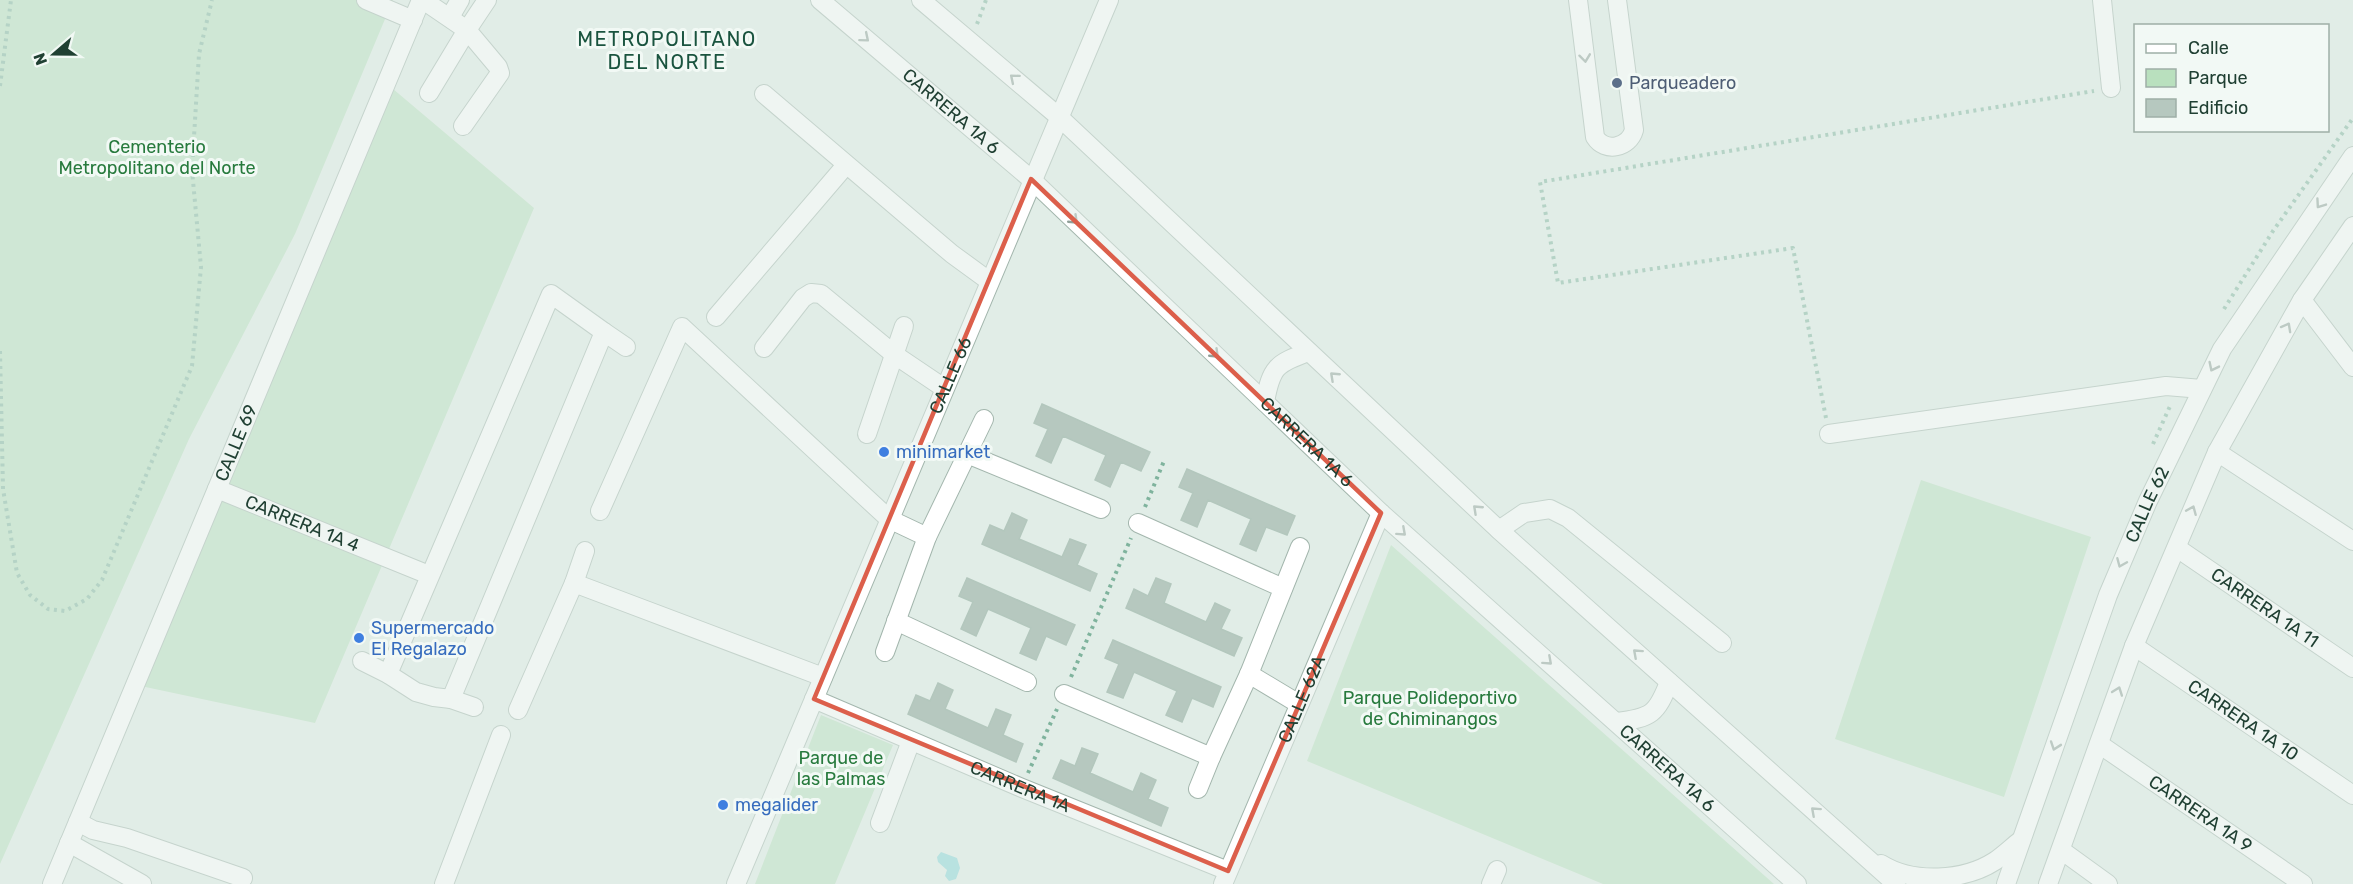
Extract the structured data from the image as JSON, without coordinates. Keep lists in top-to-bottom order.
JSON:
{
  "streets": {
    "street": [
      "CARRERA 1A 6",
      "CALLE 66",
      "CALLE 69",
      "CALLE 62",
      "CARRERA 1A 4",
      "CARRERA 1A 11",
      "CALLE 62A",
      "CARRERA 1A 10",
      "CARRERA 1A",
      "CARRERA 1A 9"
    ]
  },
  "crossings": [
    ["CARRERA 1A 6", "CALLE 66"],
    ["CARRERA 1A 6", "CALLE 62A"],
    ["CALLE 66", "CARRERA 1A"],
    ["CALLE 69", "CARRERA 1A 4"],
    ["CALLE 62A", "CARRERA 1A"]
  ],
  "districts": ["METROPOLITANO DEL NORTE"],
  "parks": ["Cementerio Metropolitano del Norte", "Parque Polideportivo de Chiminangos", "Parque de las Palmas"],
  "places": [
    "Parqueadero",
    "minimarket",
    "Supermercado El Regalazo",
    "megalider"
  ],
  "legend": ["Calle", "Parque", "Edificio"],
  "north": "left"
}
